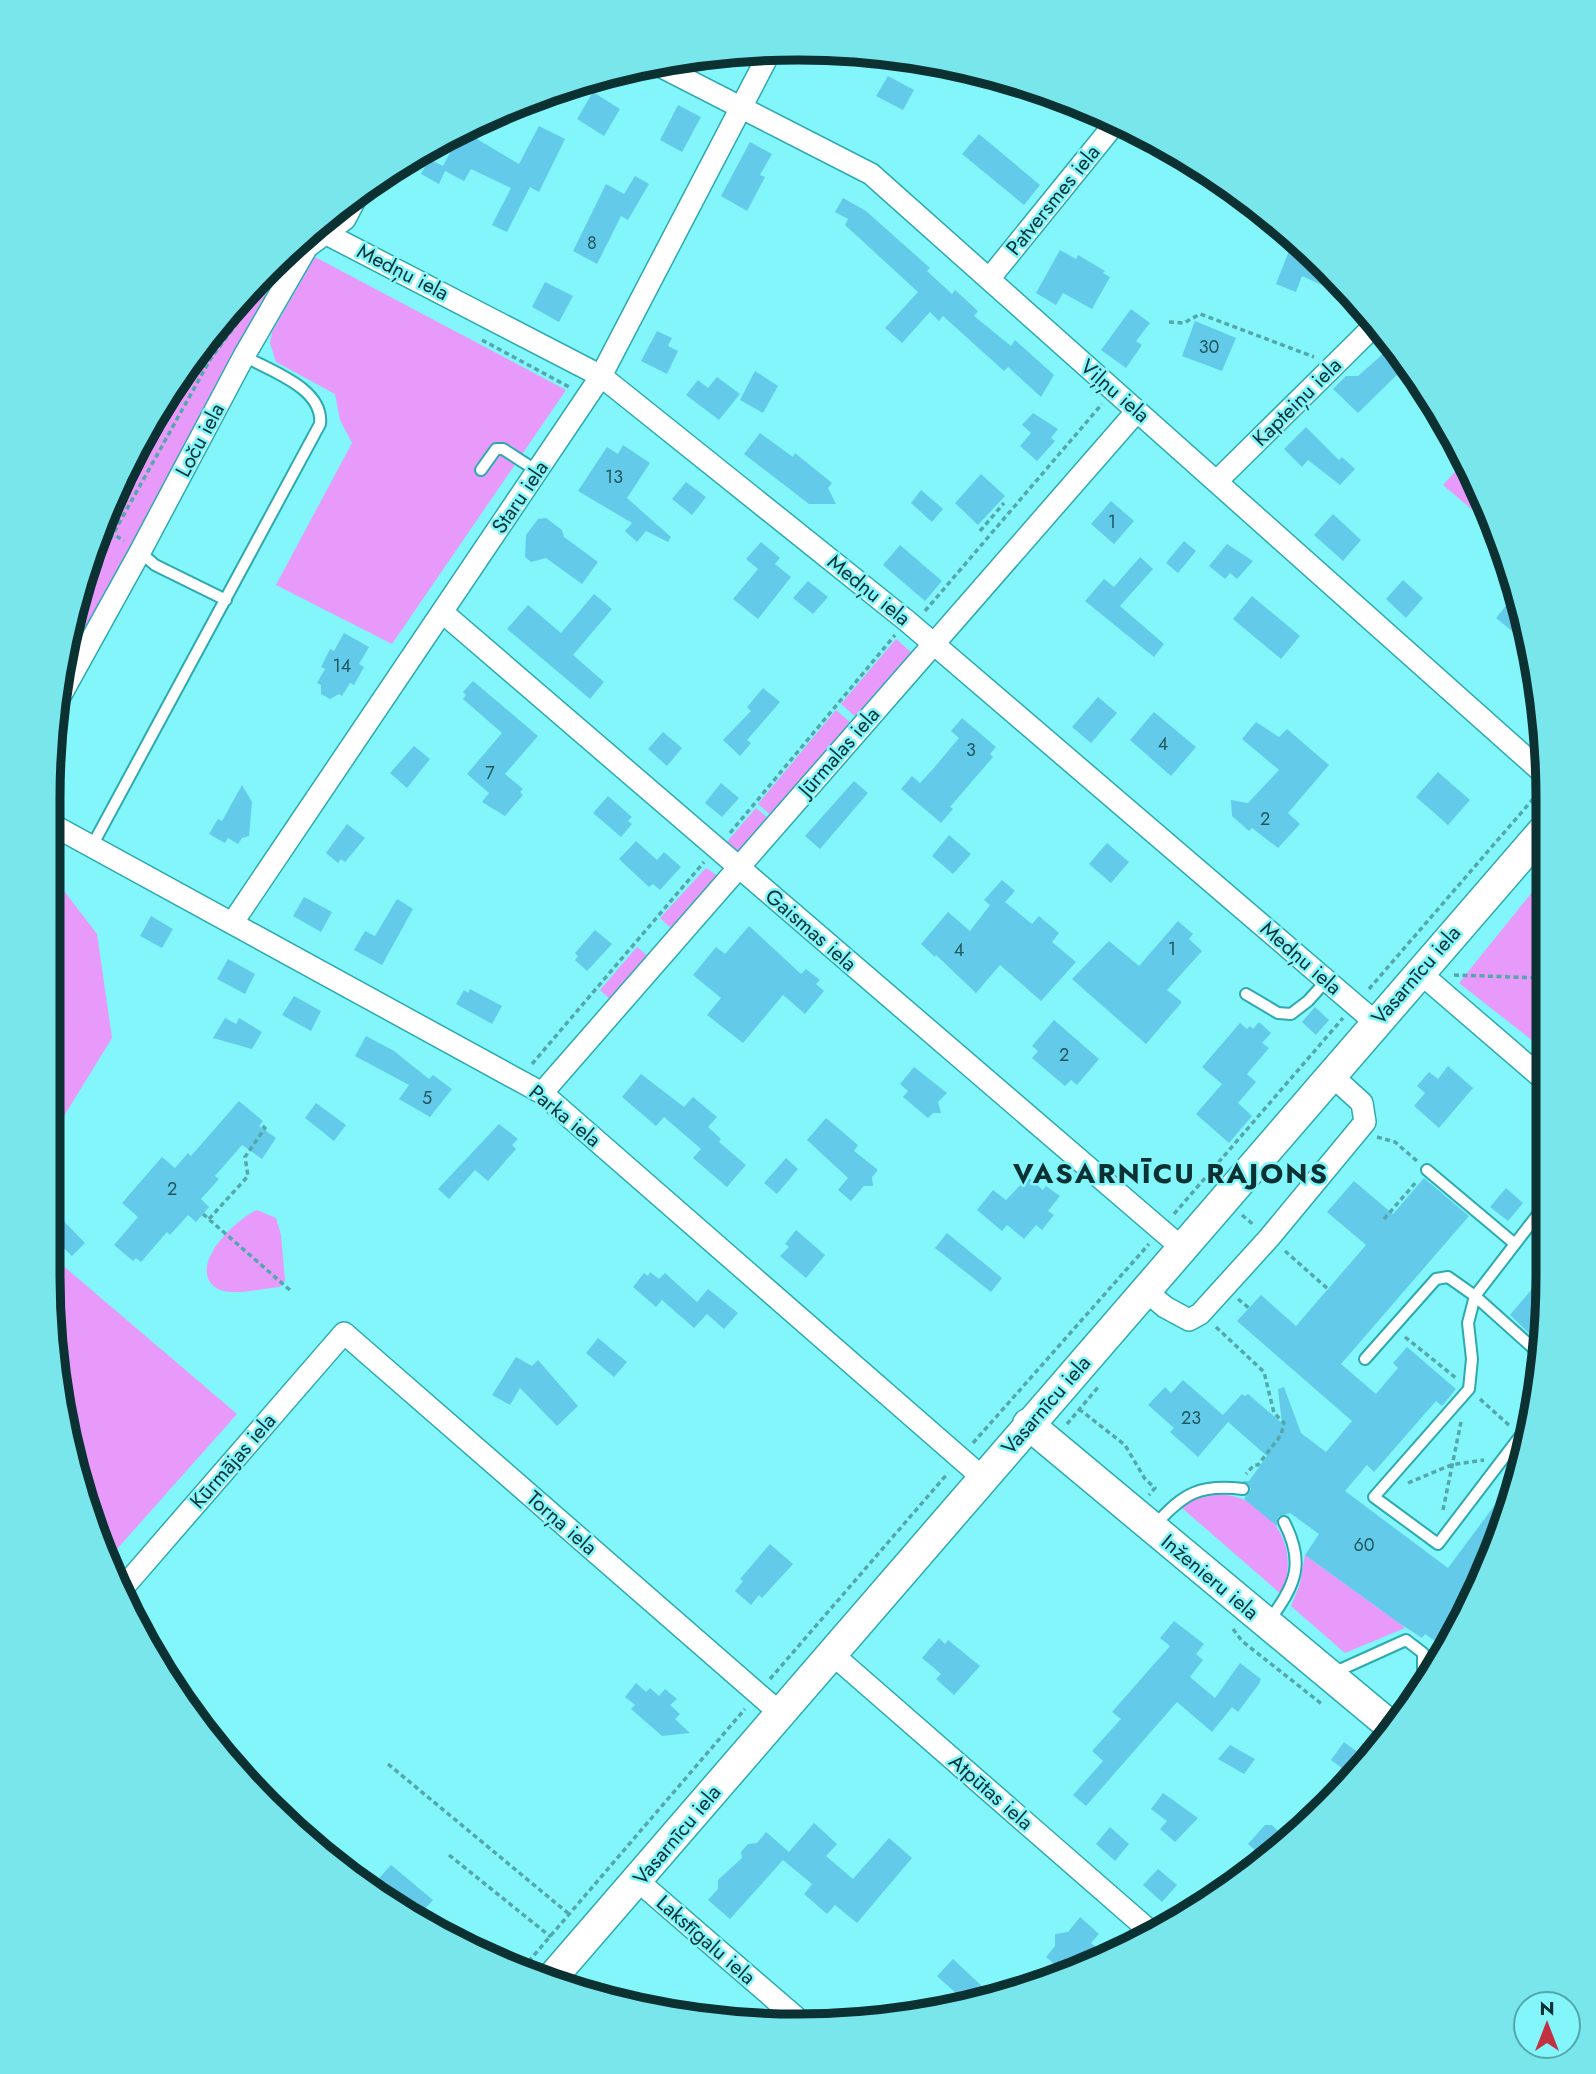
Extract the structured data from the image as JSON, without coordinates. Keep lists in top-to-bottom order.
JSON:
{
  "streets": {
    "street": [
      "Patversmes iela",
      "Medņu iela",
      "Viļņu iela",
      "Kapteiņu iela",
      "Loču iela",
      "Staru iela",
      "Jūrmalas iela",
      "Gaismas iela",
      "Vasarnīcu iela",
      "Parka iela",
      "Kūrmājas iela",
      "Torņa iela",
      "Inženieru iela",
      "Atpūtas iela",
      "Lakstīgalu iela"
    ]
  },
  "crossings": [
    ["Patversmes iela", "Viļņu iela"],
    ["Medņu iela", "Staru iela"],
    ["Medņu iela", "Jūrmalas iela"],
    ["Medņu iela", "Vasarnīcu iela"],
    ["Viļņu iela", "Kapteiņu iela"],
    ["Viļņu iela", "Staru iela"],
    ["Viļņu iela", "Jūrmalas iela"],
    ["Staru iela", "Gaismas iela"],
    ["Staru iela", "Parka iela"],
    ["Jūrmalas iela", "Gaismas iela"],
    ["Jūrmalas iela", "Parka iela"],
    ["Gaismas iela", "Vasarnīcu iela"],
    ["Vasarnīcu iela", "Parka iela"],
    ["Vasarnīcu iela", "Torņa iela"],
    ["Vasarnīcu iela", "Inženieru iela"],
    ["Vasarnīcu iela", "Atpūtas iela"],
    ["Vasarnīcu iela", "Lakstīgalu iela"],
    ["Kūrmājas iela", "Torņa iela"]
  ],
  "districts": ["VASARNĪCU RAJONS"],
  "house_numbers": [
    "8",
    "30",
    "13",
    "1",
    "14",
    "4",
    "3",
    "7",
    "2",
    "1",
    "4",
    "2",
    "5",
    "2",
    "23",
    "60"
  ],
  "north": "top"
}
